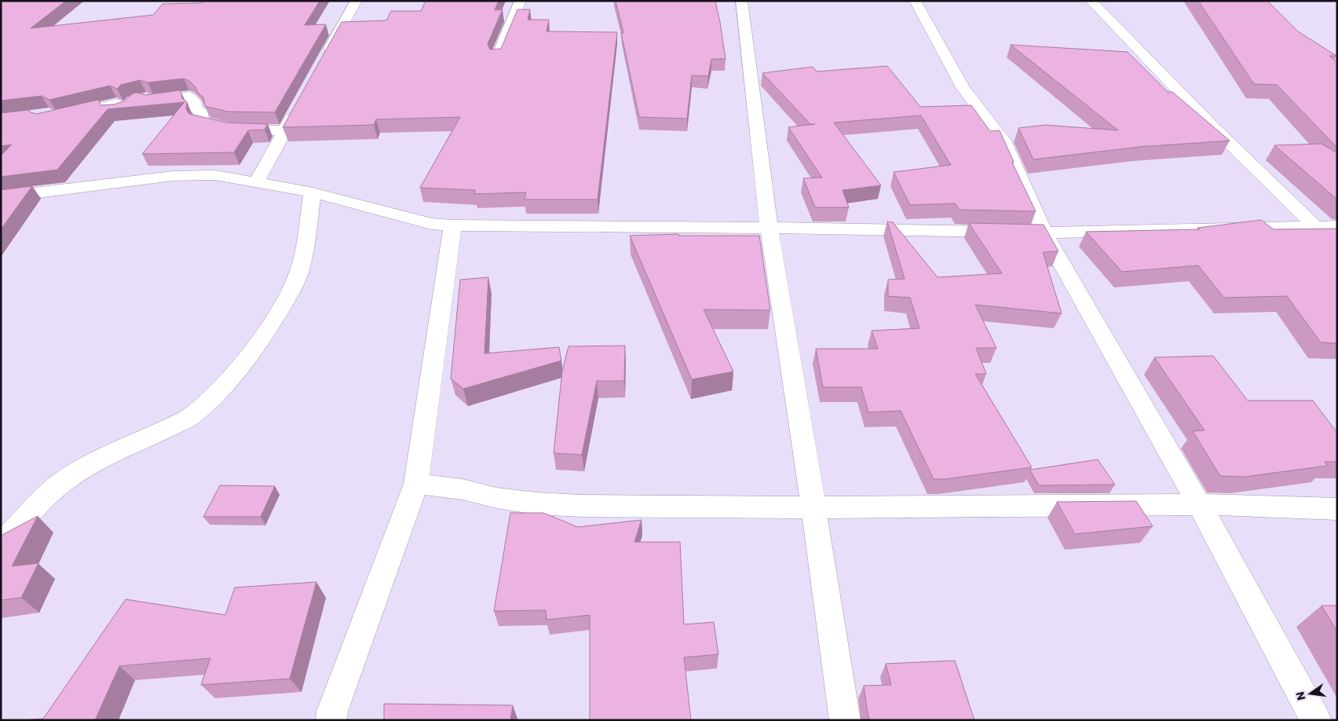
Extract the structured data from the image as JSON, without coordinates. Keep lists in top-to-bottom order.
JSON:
{
  "north": "left"
}
